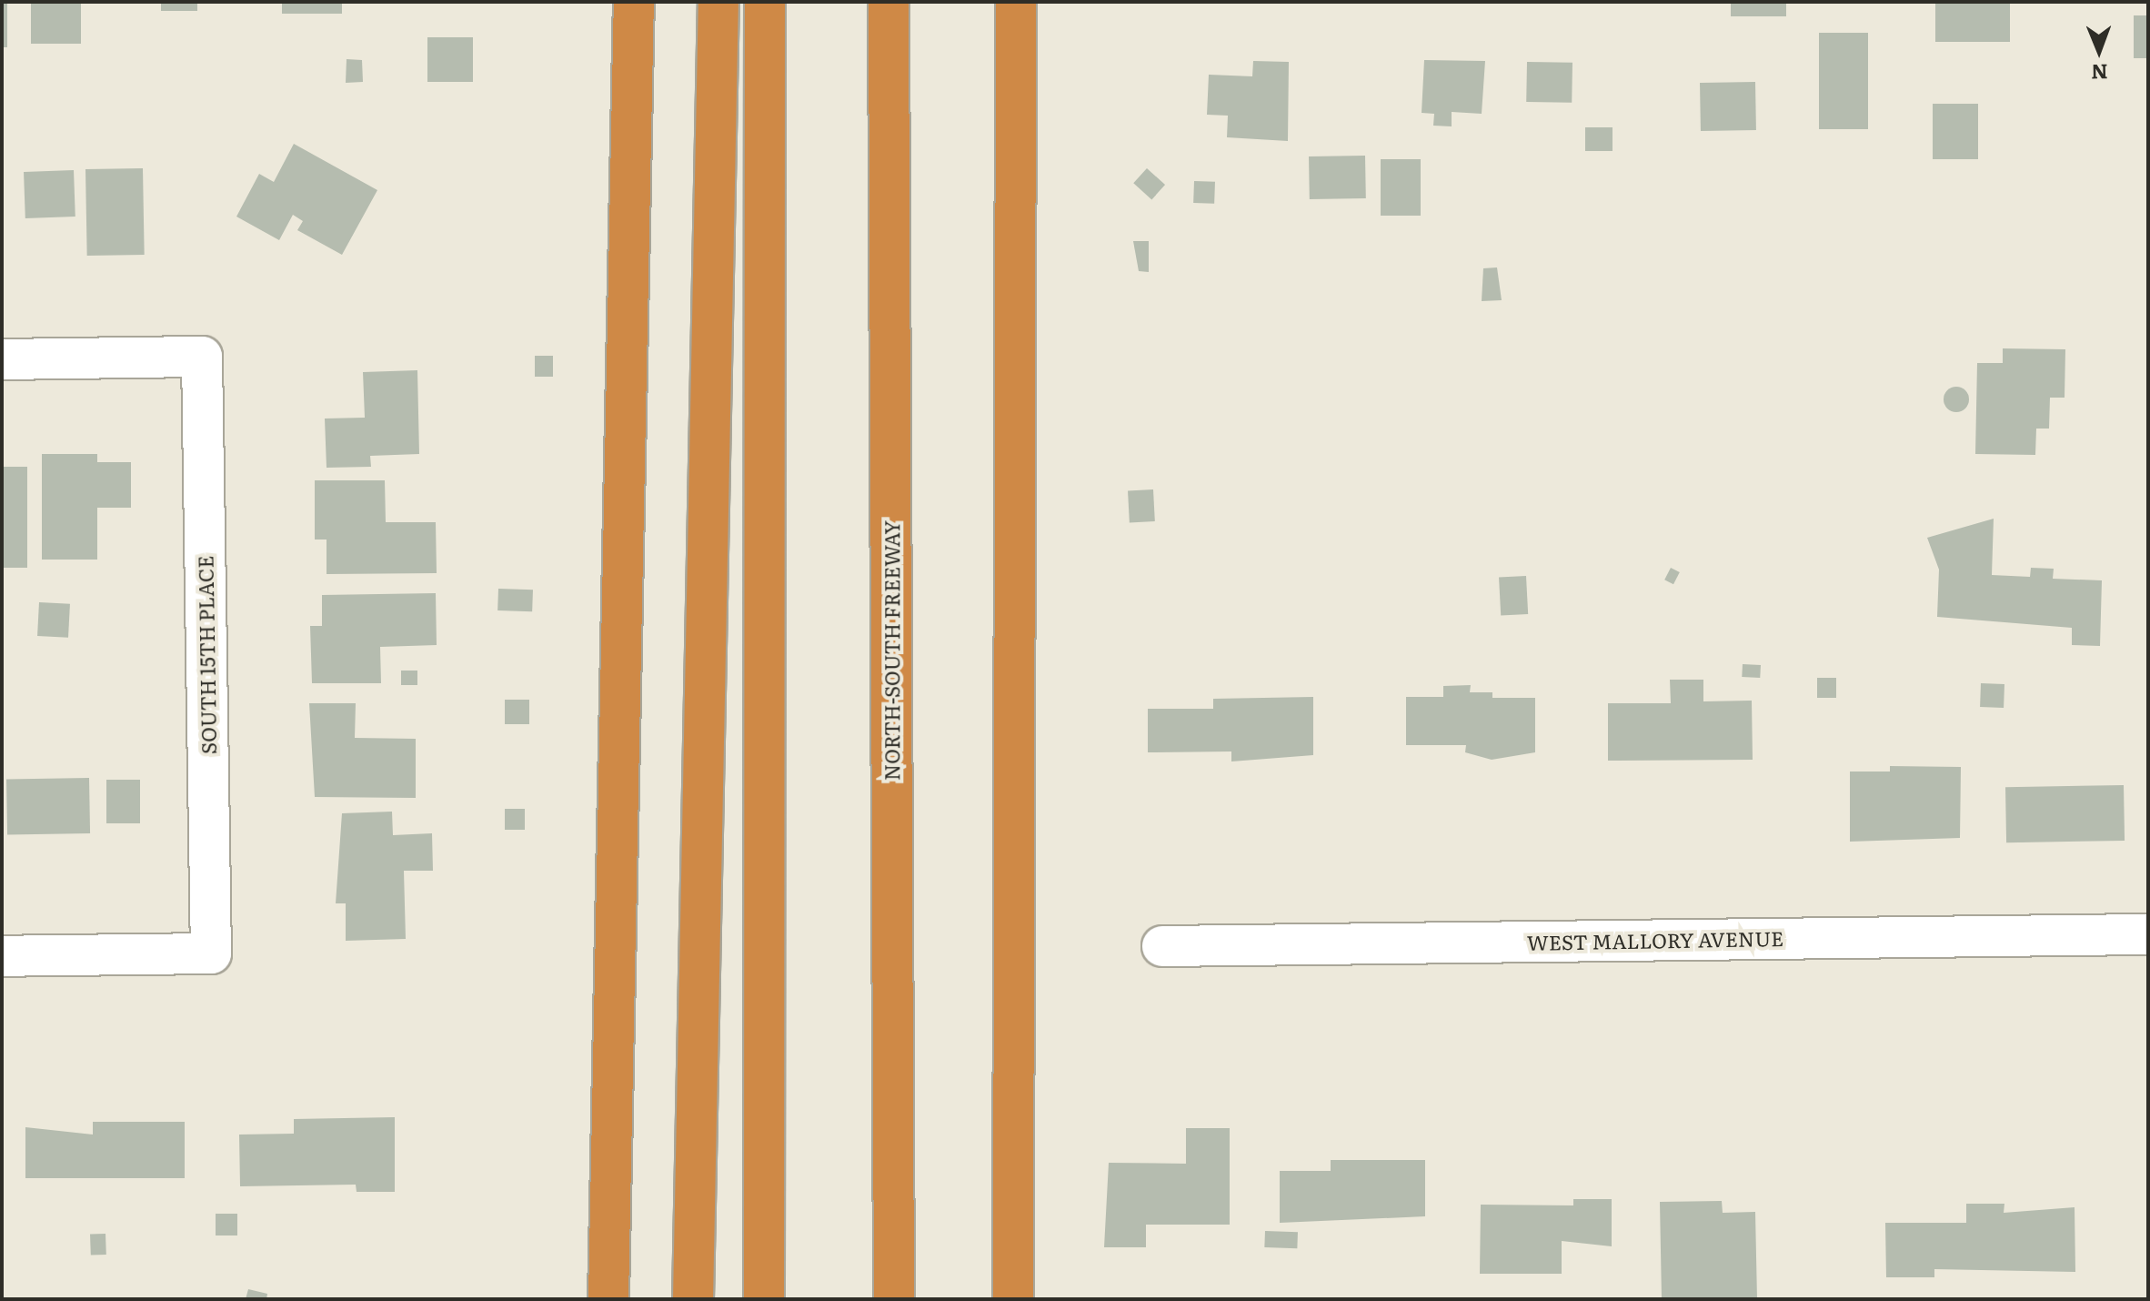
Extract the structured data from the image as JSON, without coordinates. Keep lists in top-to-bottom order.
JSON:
{
  "streets": {
    "highway": ["NORTH-SOUTH FREEWAY"],
    "street": ["SOUTH 15TH PLACE", "WEST MALLORY AVENUE"]
  },
  "north": "bottom"
}
